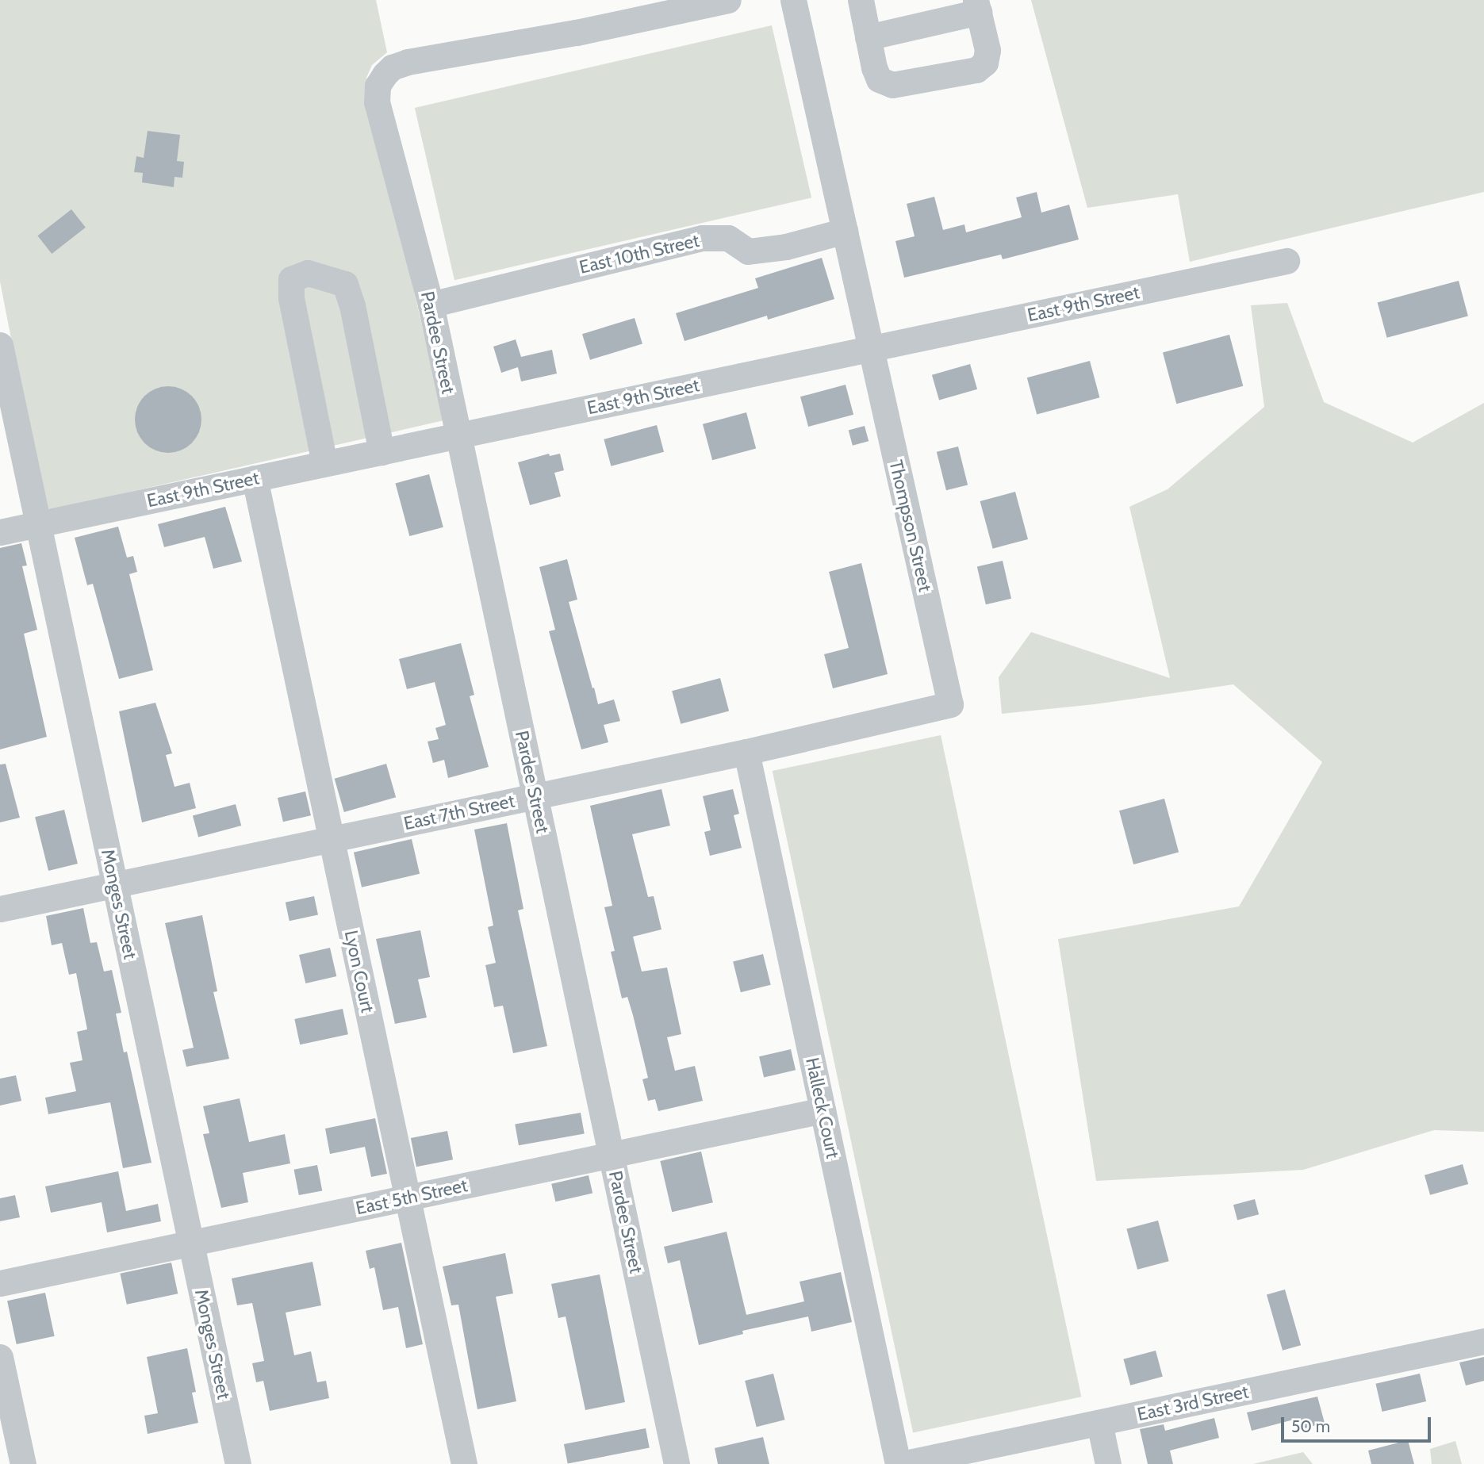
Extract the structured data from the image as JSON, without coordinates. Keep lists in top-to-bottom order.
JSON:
{
  "streets": {
    "street": [
      "East 10th Street",
      "East 9th Street",
      "Pardee Street",
      "Thompson Street",
      "East 7th Street",
      "Monges Street",
      "Lyon Court",
      "Halleck Court",
      "East 5th Street",
      "East 3rd Street"
    ]
  },
  "crossings": [
    ["East 10th Street", "Pardee Street"],
    ["East 10th Street", "Thompson Street"],
    ["East 9th Street", "Pardee Street"],
    ["East 9th Street", "Thompson Street"],
    ["East 9th Street", "Monges Street"],
    ["East 9th Street", "Lyon Court"],
    ["Pardee Street", "East 7th Street"],
    ["Pardee Street", "East 5th Street"],
    ["Thompson Street", "East 7th Street"],
    ["East 7th Street", "Monges Street"],
    ["East 7th Street", "Lyon Court"],
    ["East 7th Street", "Halleck Court"],
    ["Monges Street", "East 5th Street"],
    ["Lyon Court", "East 5th Street"],
    ["Halleck Court", "East 5th Street"],
    ["Halleck Court", "East 3rd Street"]
  ],
  "scale_bar": "50 m"
}
